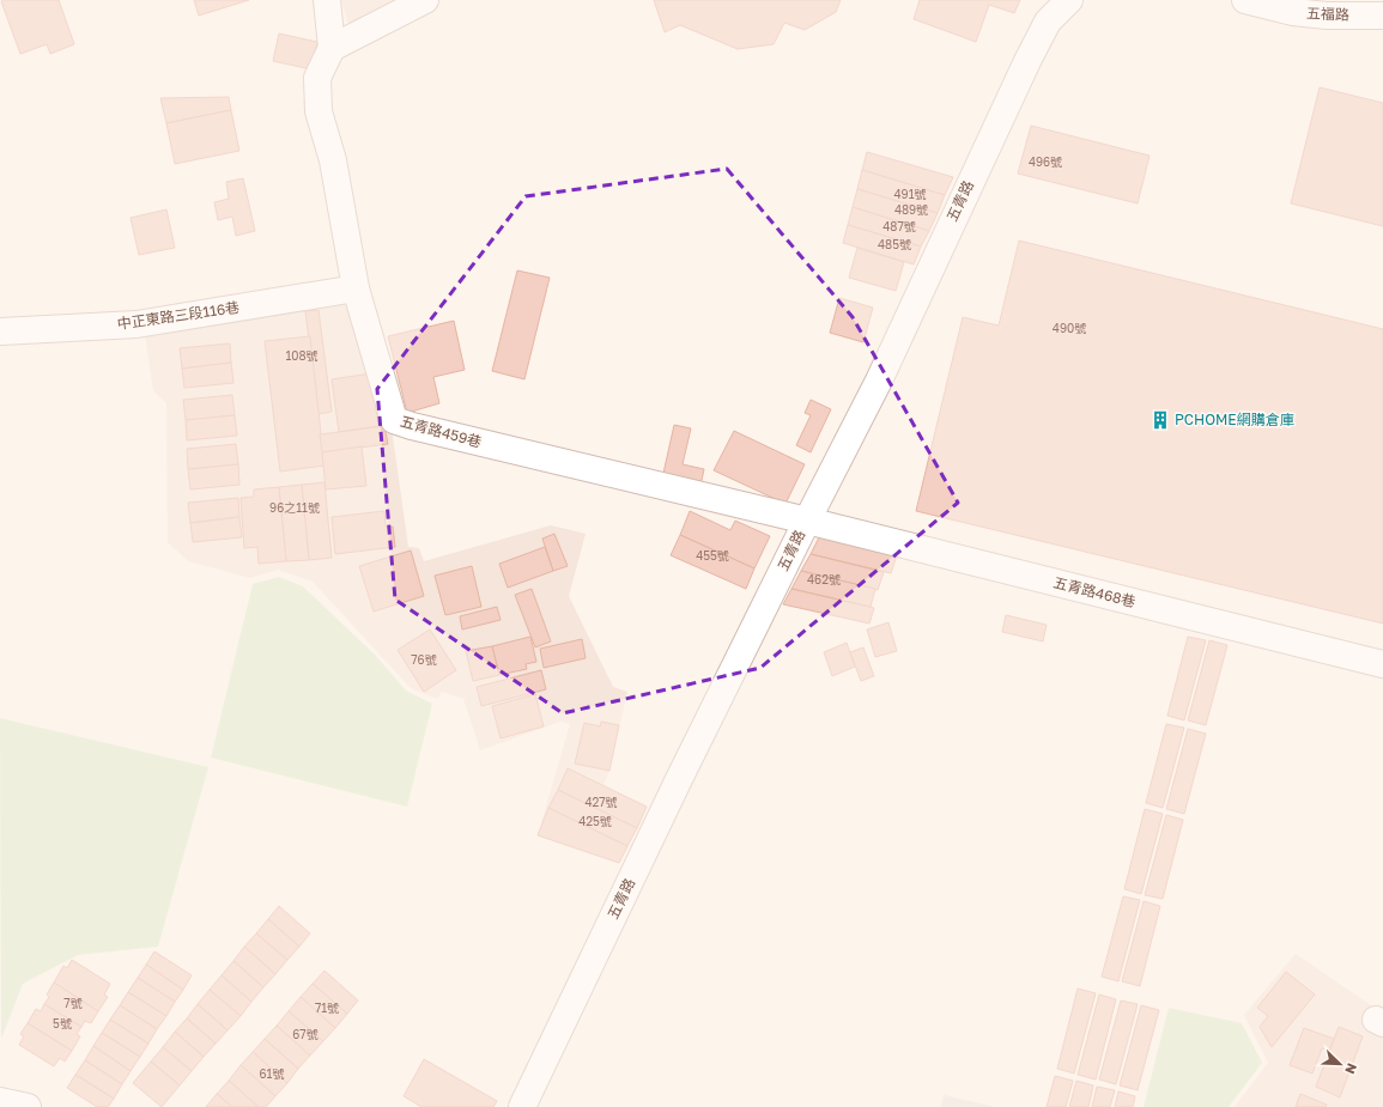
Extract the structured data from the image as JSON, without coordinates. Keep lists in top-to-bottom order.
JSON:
{
  "streets": {
    "street": [
      "五福路",
      "五青路",
      "中正東路三段116巷",
      "五青路459巷",
      "五青路468巷"
    ]
  },
  "crossings": [
    ["五青路", "五青路459巷"],
    ["五青路", "五青路468巷"],
    ["中正東路三段116巷", "五青路459巷"],
    ["五青路459巷", "五青路468巷"]
  ],
  "places": {
    "building": ["PCHOME網購倉庫"]
  },
  "house_numbers": [
    "496號",
    "491號",
    "489號",
    "487號",
    "485號",
    "490號",
    "108號",
    "96之11號",
    "455號",
    "462號",
    "76號",
    "427號",
    "425號",
    "7號",
    "71號",
    "5號",
    "67號",
    "61號"
  ],
  "north": "bottom right"
}
